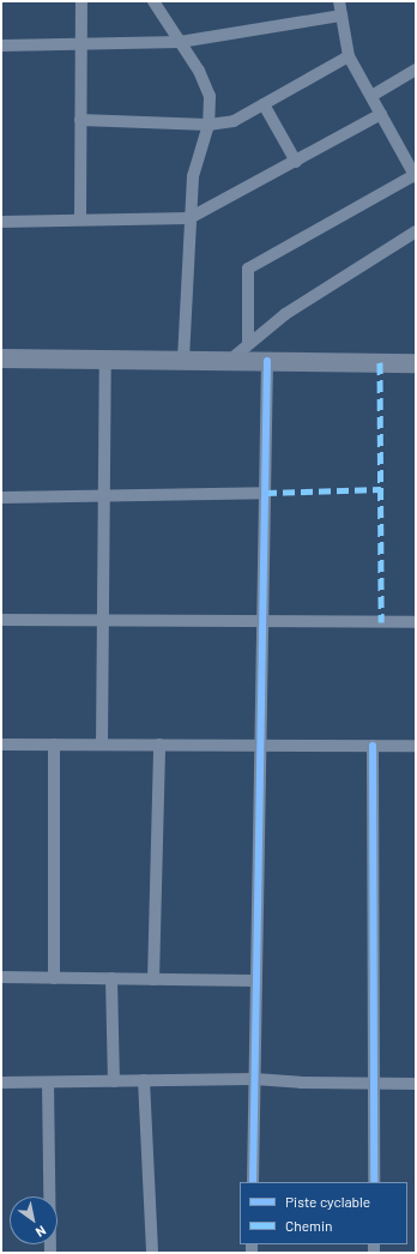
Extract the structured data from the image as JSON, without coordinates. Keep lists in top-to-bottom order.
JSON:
{
  "legend": ["Piste cyclable", "Chemin"],
  "north": "bottom right"
}
